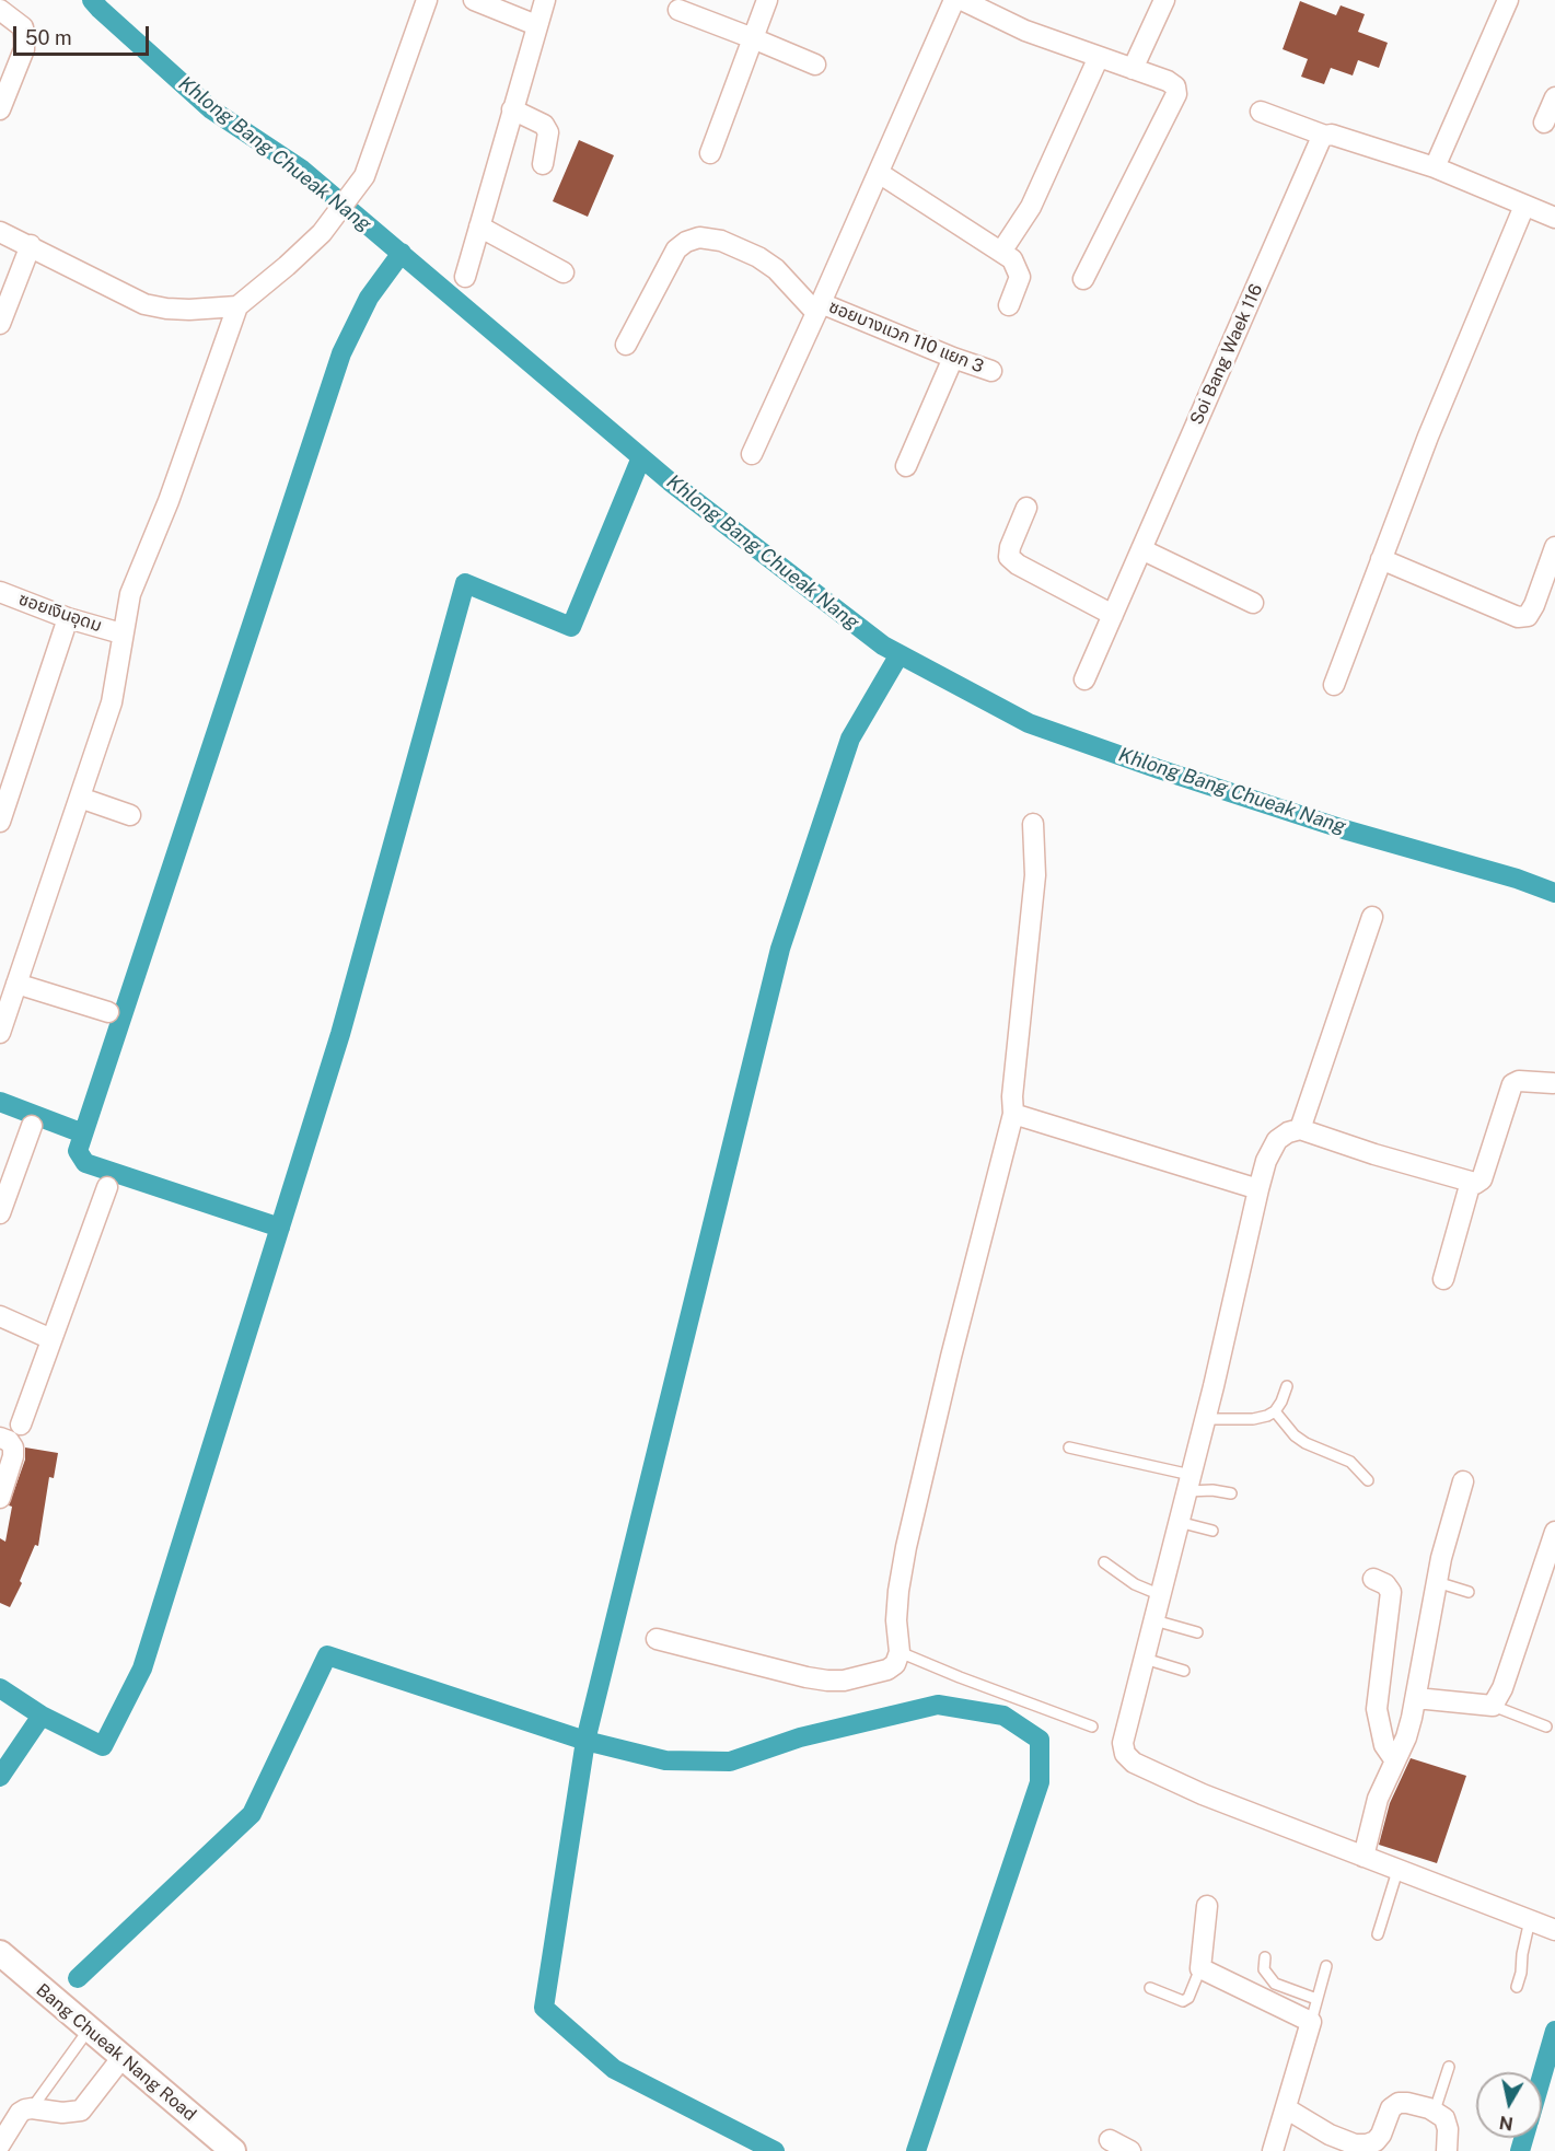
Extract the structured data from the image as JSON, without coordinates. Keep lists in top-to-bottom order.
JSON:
{
  "streets": {
    "street": [
      "ซอยบางแวก 110 แยก 3",
      "Soi Bang Waek 116",
      "ซอยเงินอุดม",
      "Bang Chueak Nang Road"
    ]
  },
  "water": ["Khlong Bang Chueak Nang"],
  "scale_bar": "50 m",
  "north": "bottom"
}
